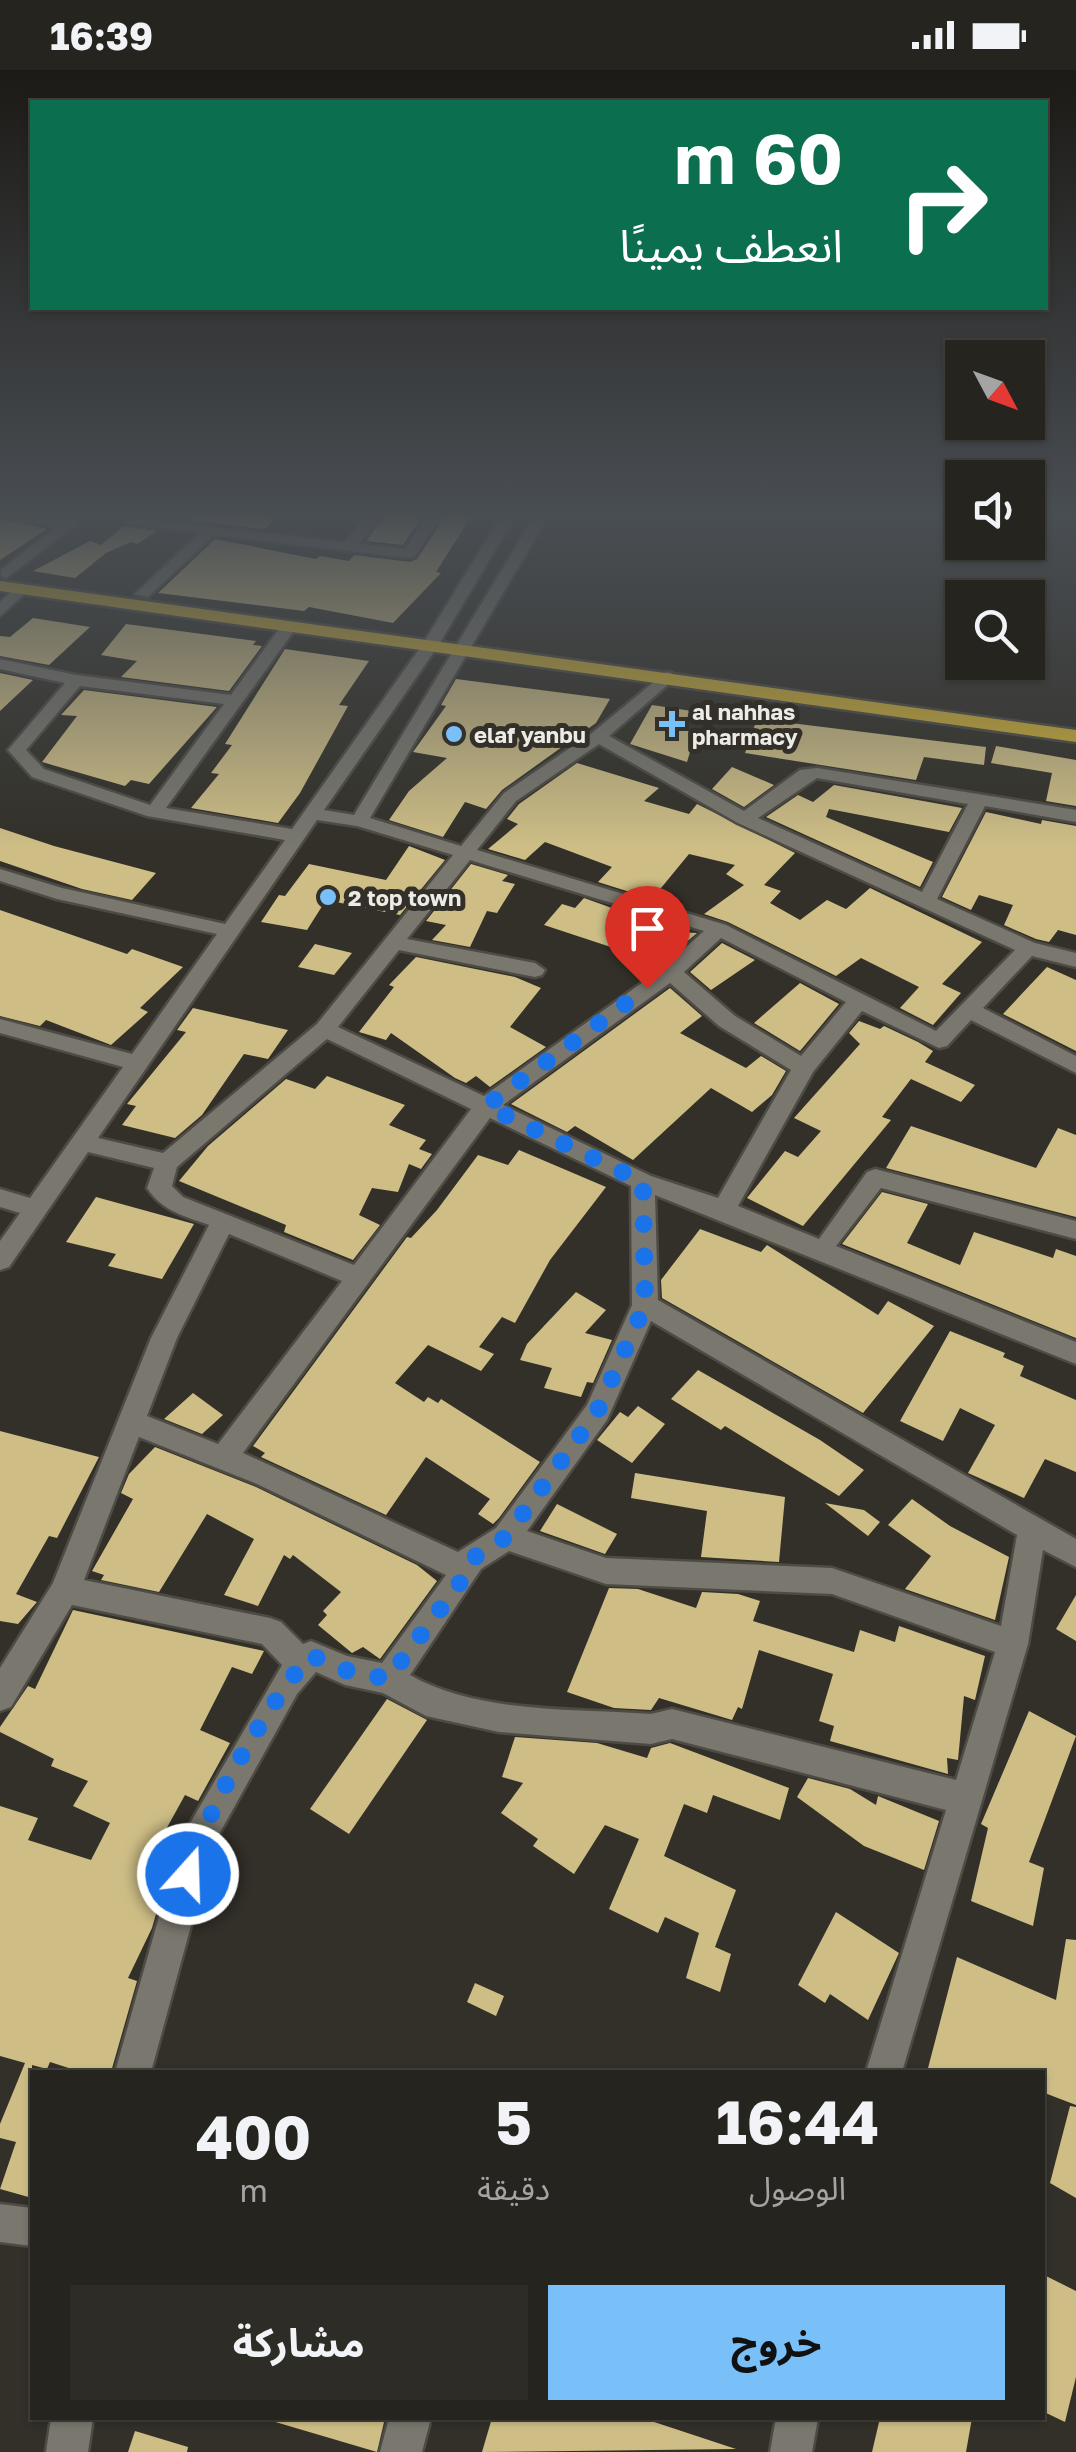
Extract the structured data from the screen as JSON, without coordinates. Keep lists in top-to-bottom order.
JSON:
{
  "places": {
    "health": ["al nahhas pharmacy"],
    "other": ["elaf yanbu", "2 top town"]
  },
  "north": "bottom right",
  "page": {
    "status": "16:39",
    "turn": ["60 m", "انعطف يمينًا"],
    "eta": [
      "16:44",
      "الوصول",
      "5",
      "دقيقة",
      "400",
      "m"
    ],
    "buttons": ["خروج", "مشاركة"]
  }
}
